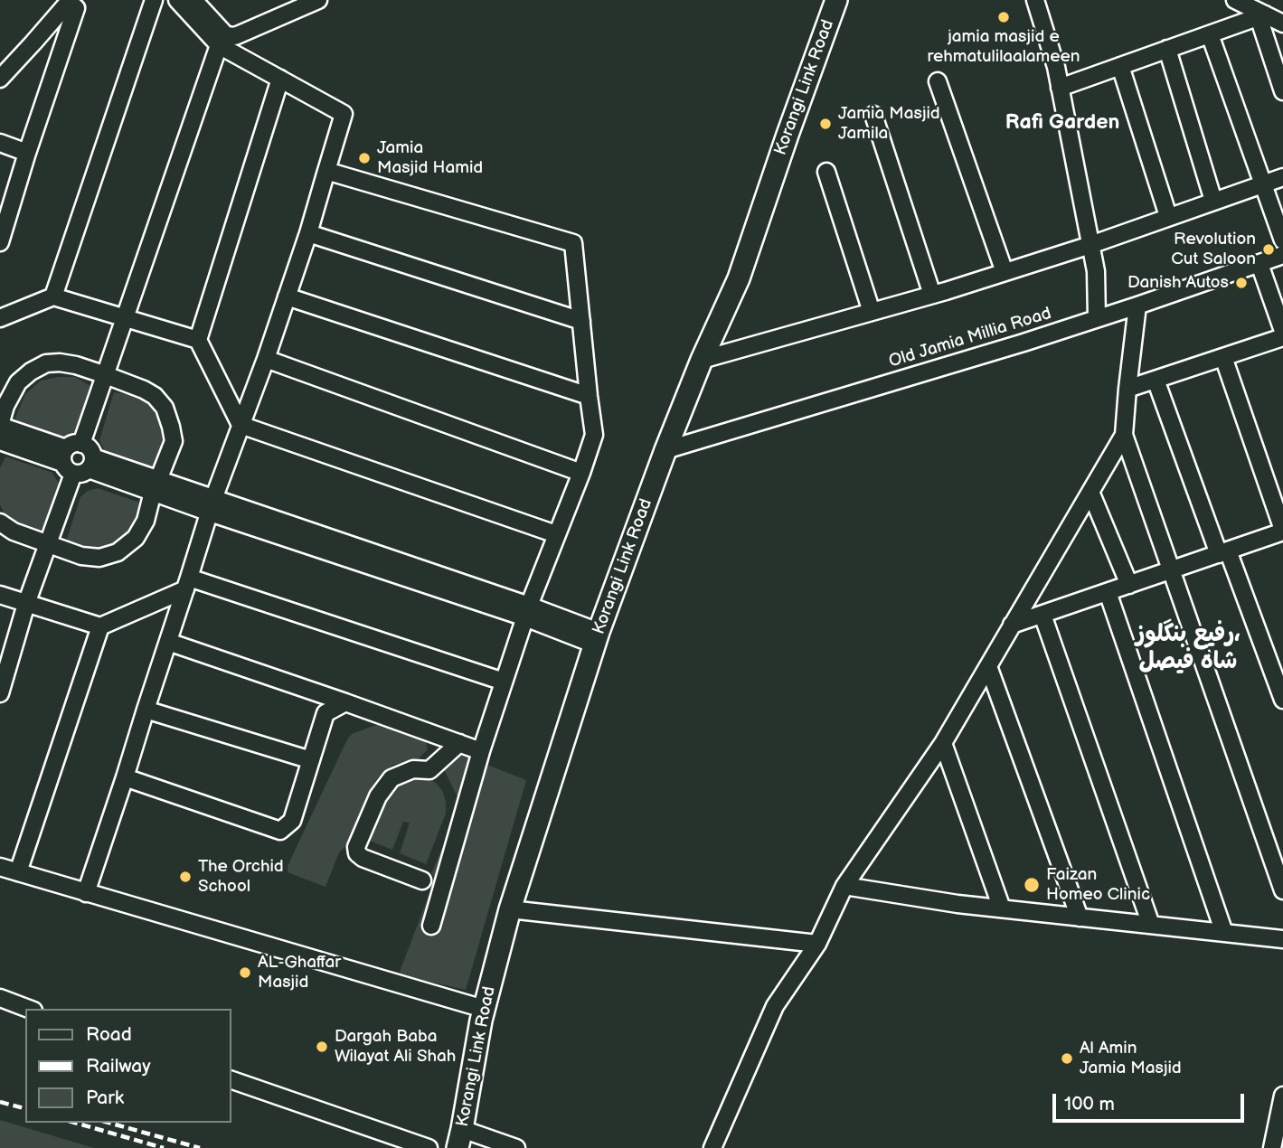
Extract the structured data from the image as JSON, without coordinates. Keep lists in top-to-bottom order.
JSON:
{
  "streets": {
    "main road": ["Korangi Link Road"],
    "street": ["Old Jamia Millia Road"]
  },
  "crossings": [
    ["Korangi Link Road", "Old Jamia Millia Road"]
  ],
  "districts": ["Rafi Garden", "رفیع بنگلوز، شاہ فیصل"],
  "places": [
    "jamia masjid e rehmatulilaalameen",
    "Jamia Masjid Jamila",
    "Jamia Masjid Hamid",
    "Revolution Cut Saloon",
    "Danish Autos",
    "The Orchid School",
    "Faizan Homeo Clinic",
    "AL-Ghaffar Masjid",
    "Dargah Baba Wilayat Ali Shah",
    "Al Amin Jamia Masjid"
  ],
  "legend": ["Road", "Railway", "Park"],
  "scale_bar": "100 m"
}
